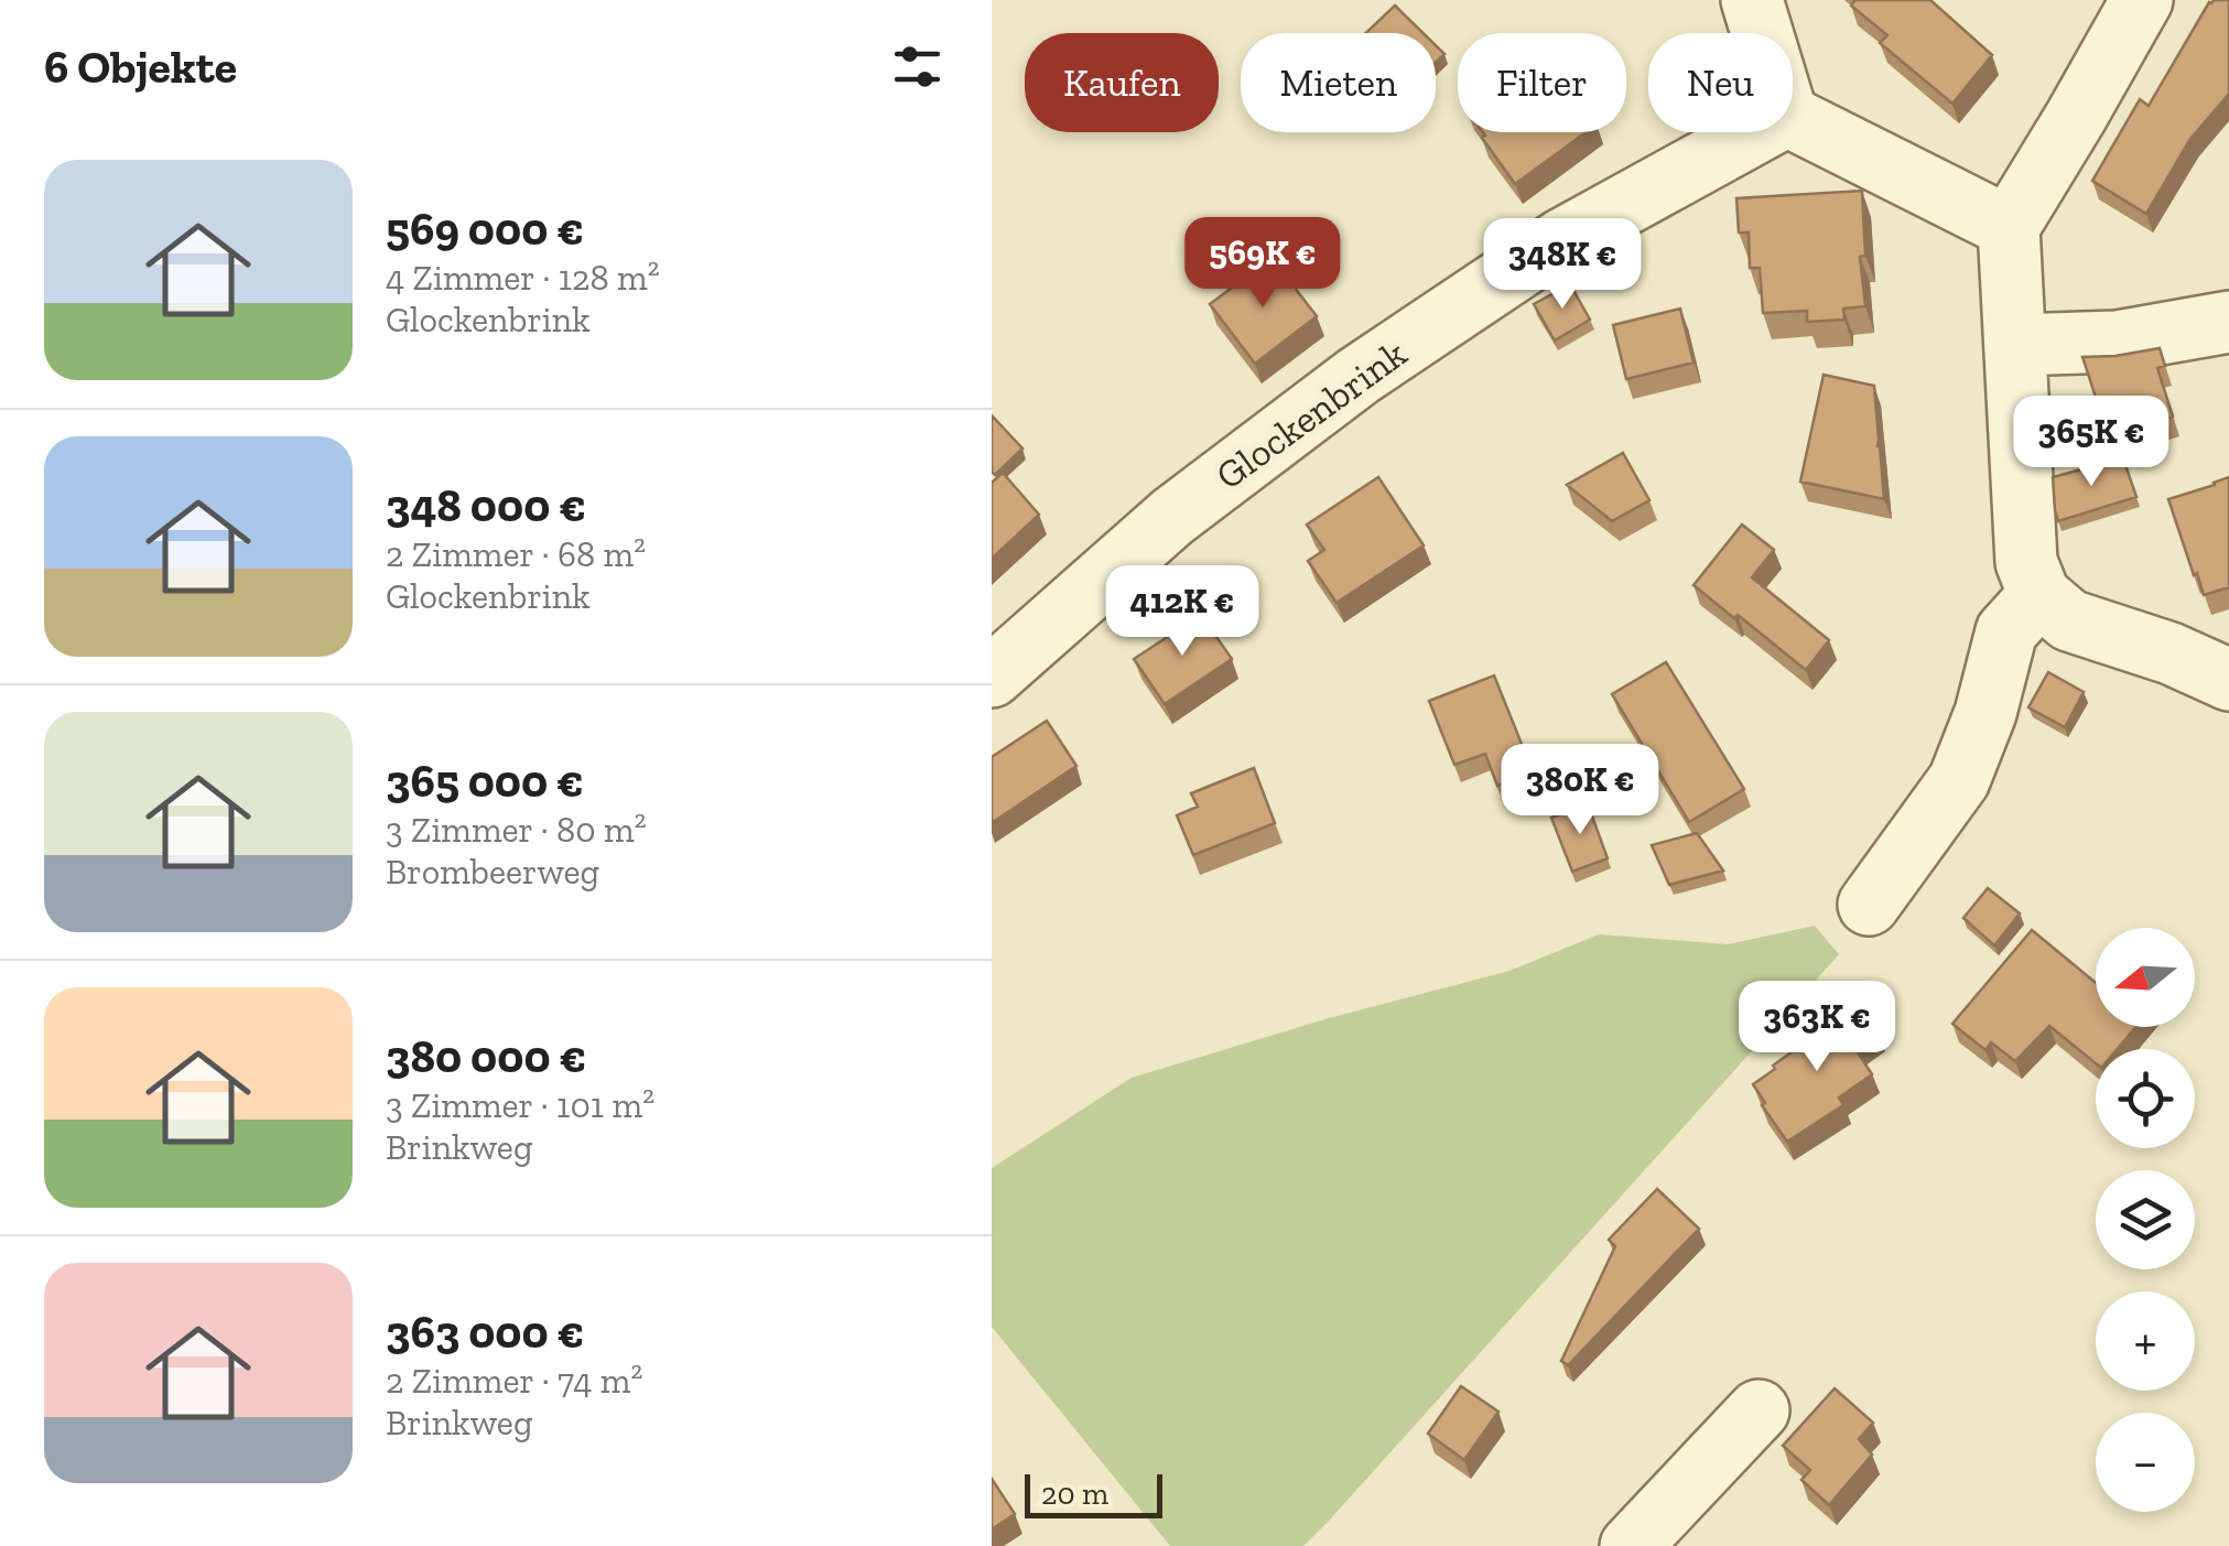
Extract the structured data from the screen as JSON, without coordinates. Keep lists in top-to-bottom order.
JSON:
{
  "streets": {
    "street": ["Glockenbrink"]
  },
  "scale_bar": "20 m",
  "north": "left",
  "page": {
    "heading": "6 Objekte",
    "chip": [
      "Kaufen",
      "Mieten",
      "Filter",
      "Neu"
    ],
    "list": [
      {
        "name": "569 000 €",
        "note": "4 Zimmer · 128 m² · Glockenbrink"
      },
      {
        "name": "348 000 €",
        "note": "2 Zimmer · 68 m² · Glockenbrink"
      },
      {
        "name": "365 000 €",
        "note": "3 Zimmer · 80 m² · Brombeerweg"
      },
      {
        "name": "380 000 €",
        "note": "3 Zimmer · 101 m² · Brinkweg"
      },
      {
        "name": "363 000 €",
        "note": "2 Zimmer · 74 m² · Brinkweg"
      }
    ],
    "price": [
      "569K €",
      "348K €",
      "365K €",
      "412K €",
      "380K €",
      "363K €"
    ],
    "map_buttons": ["+", "−"],
    "scale": "20 m"
  }
}
